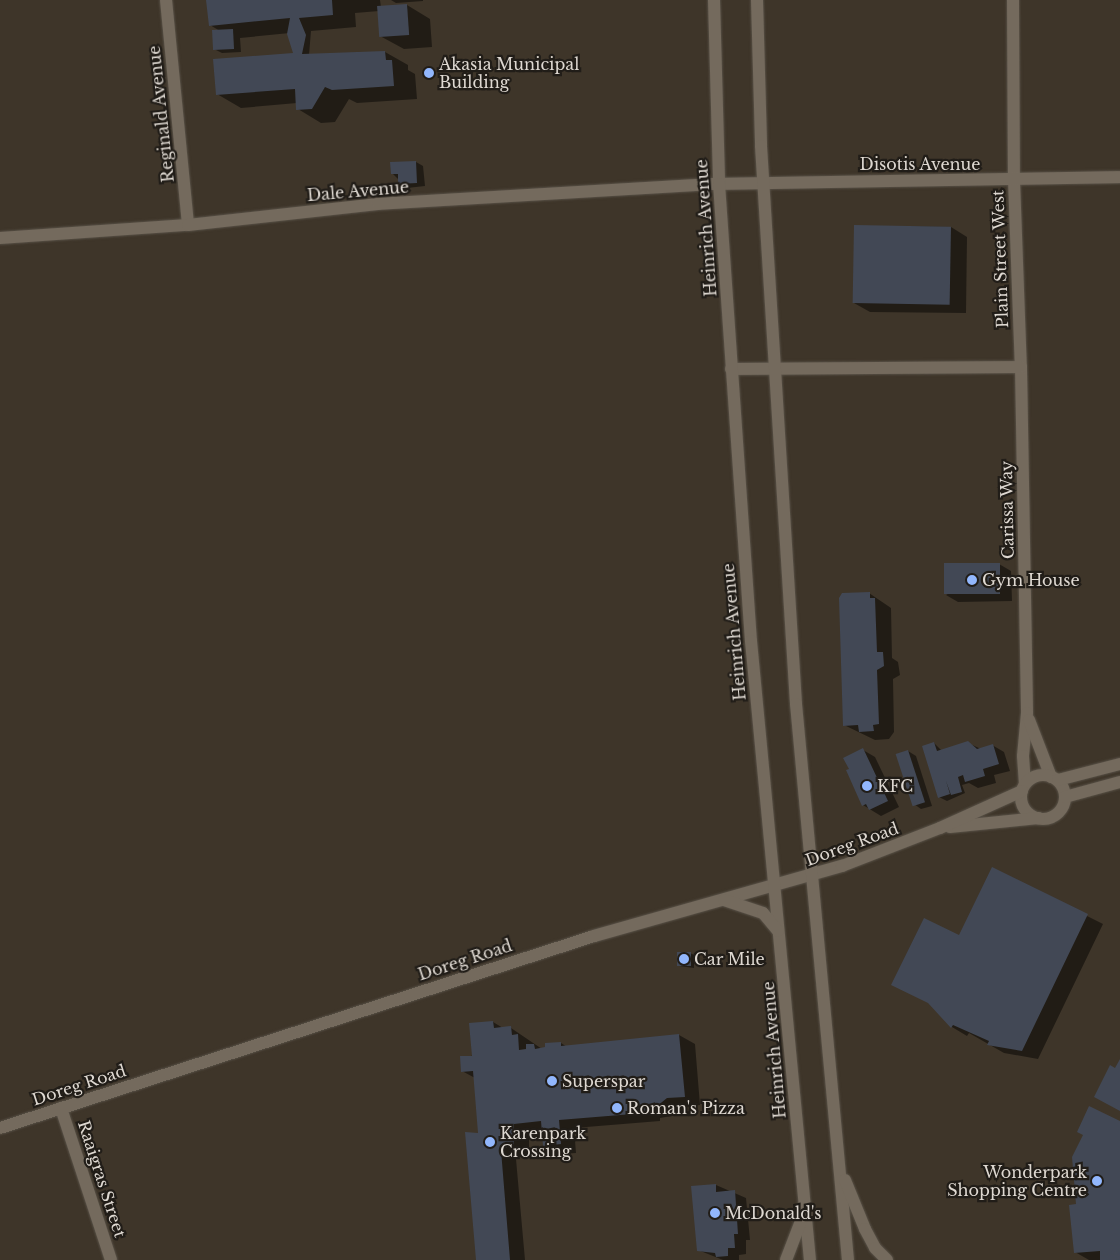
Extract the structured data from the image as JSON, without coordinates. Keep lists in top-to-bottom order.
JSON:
{
  "streets": {
    "street": [
      "Reginald Avenue",
      "Disotis Avenue",
      "Dale Avenue",
      "Heinrich Avenue",
      "Plain Street West",
      "Carissa Way",
      "Doreg Road",
      "Raaigras Street"
    ]
  },
  "crossings": [
    ["Reginald Avenue", "Dale Avenue"],
    ["Disotis Avenue", "Dale Avenue"],
    ["Disotis Avenue", "Heinrich Avenue"],
    ["Disotis Avenue", "Plain Street West"],
    ["Dale Avenue", "Heinrich Avenue"],
    ["Heinrich Avenue", "Doreg Road"],
    ["Plain Street West", "Carissa Way"],
    ["Carissa Way", "Doreg Road"],
    ["Doreg Road", "Raaigras Street"]
  ],
  "places": [
    "Akasia Municipal Building",
    "Gym House",
    "KFC",
    "Car Mile",
    "Superspar",
    "Roman's Pizza",
    "Karenpark Crossing",
    "Wonderpark Shopping Centre",
    "McDonald's"
  ]
}
